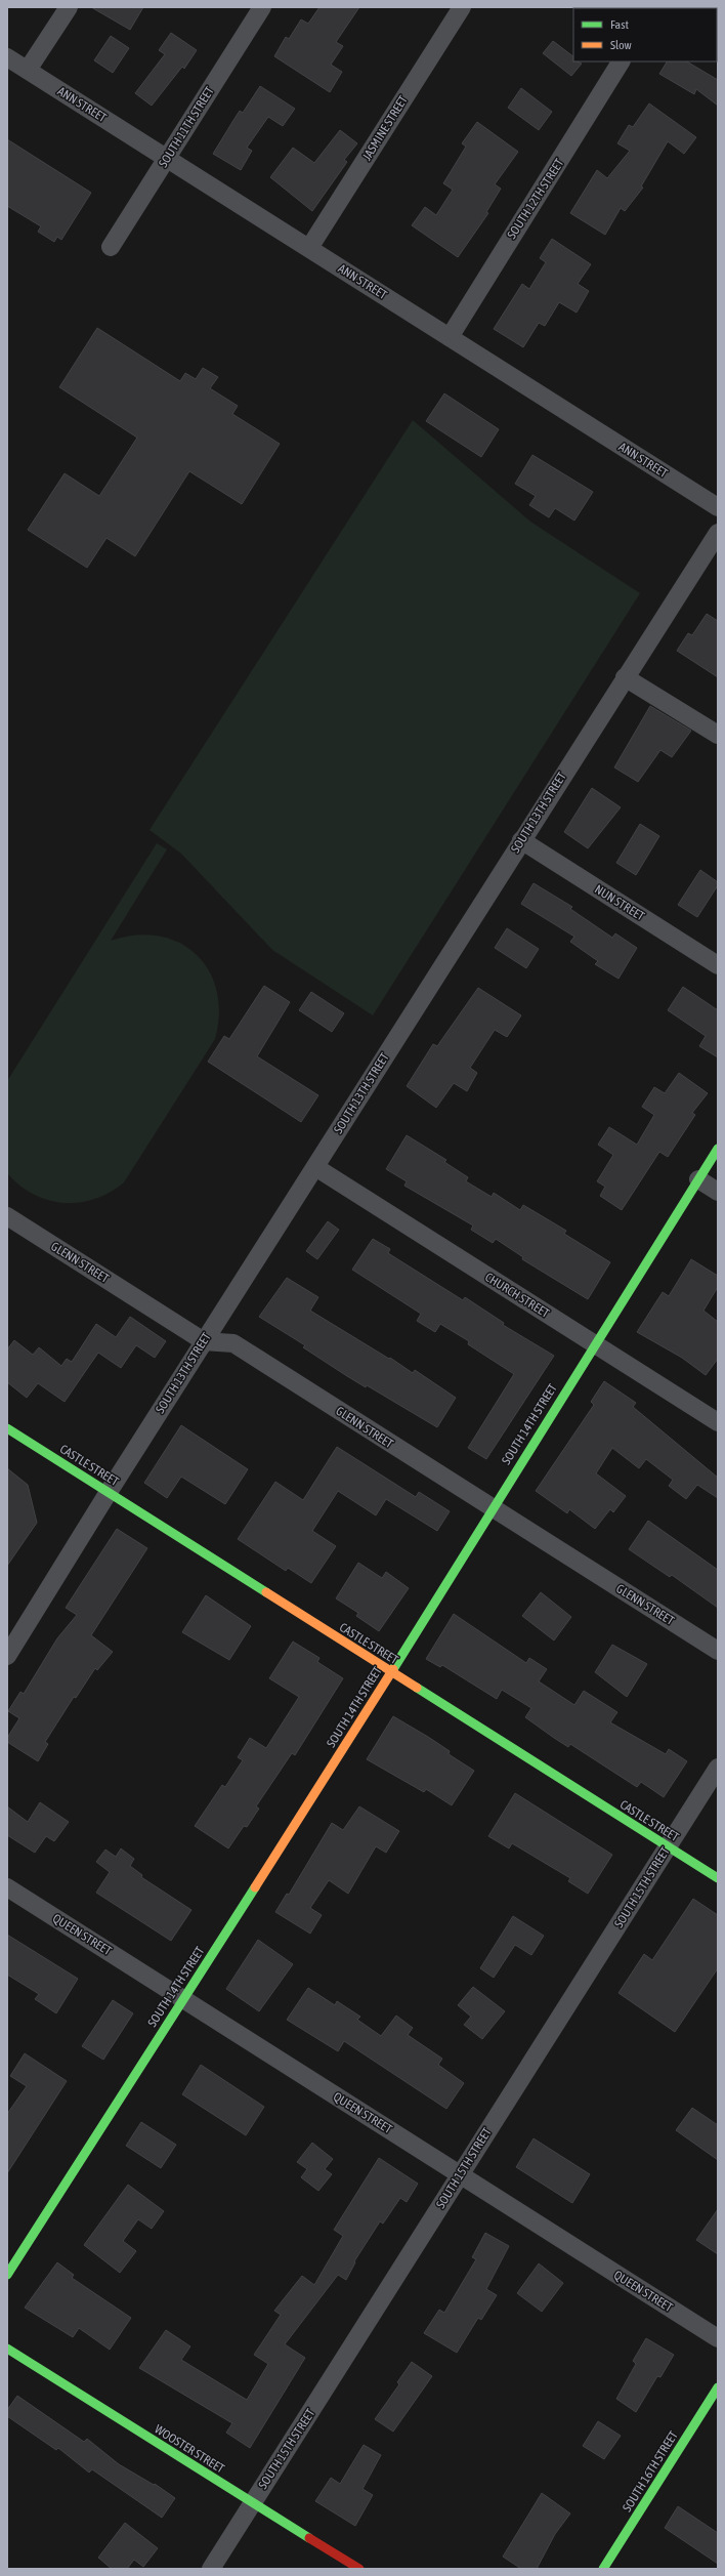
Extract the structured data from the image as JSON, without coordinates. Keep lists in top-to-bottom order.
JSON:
{
  "streets": {
    "street": [
      "ANN STREET",
      "SOUTH 11TH STREET",
      "JASMINE STREET",
      "SOUTH 12TH STREET",
      "SOUTH 13TH STREET",
      "NUN STREET",
      "GLENN STREET",
      "CHURCH STREET",
      "SOUTH 14TH STREET",
      "CASTLE STREET",
      "SOUTH 15TH STREET",
      "QUEEN STREET",
      "WOOSTER STREET",
      "SOUTH 16TH STREET"
    ]
  },
  "crossings": [
    ["ANN STREET", "SOUTH 11TH STREET"],
    ["ANN STREET", "JASMINE STREET"],
    ["ANN STREET", "SOUTH 12TH STREET"],
    ["SOUTH 13TH STREET", "NUN STREET"],
    ["SOUTH 13TH STREET", "GLENN STREET"],
    ["SOUTH 13TH STREET", "CHURCH STREET"],
    ["SOUTH 13TH STREET", "CASTLE STREET"],
    ["GLENN STREET", "SOUTH 14TH STREET"],
    ["CHURCH STREET", "SOUTH 14TH STREET"],
    ["SOUTH 14TH STREET", "CASTLE STREET"],
    ["SOUTH 14TH STREET", "QUEEN STREET"],
    ["CASTLE STREET", "SOUTH 15TH STREET"],
    ["SOUTH 15TH STREET", "QUEEN STREET"],
    ["SOUTH 15TH STREET", "WOOSTER STREET"]
  ],
  "legend": ["Fast", "Slow"]
}
